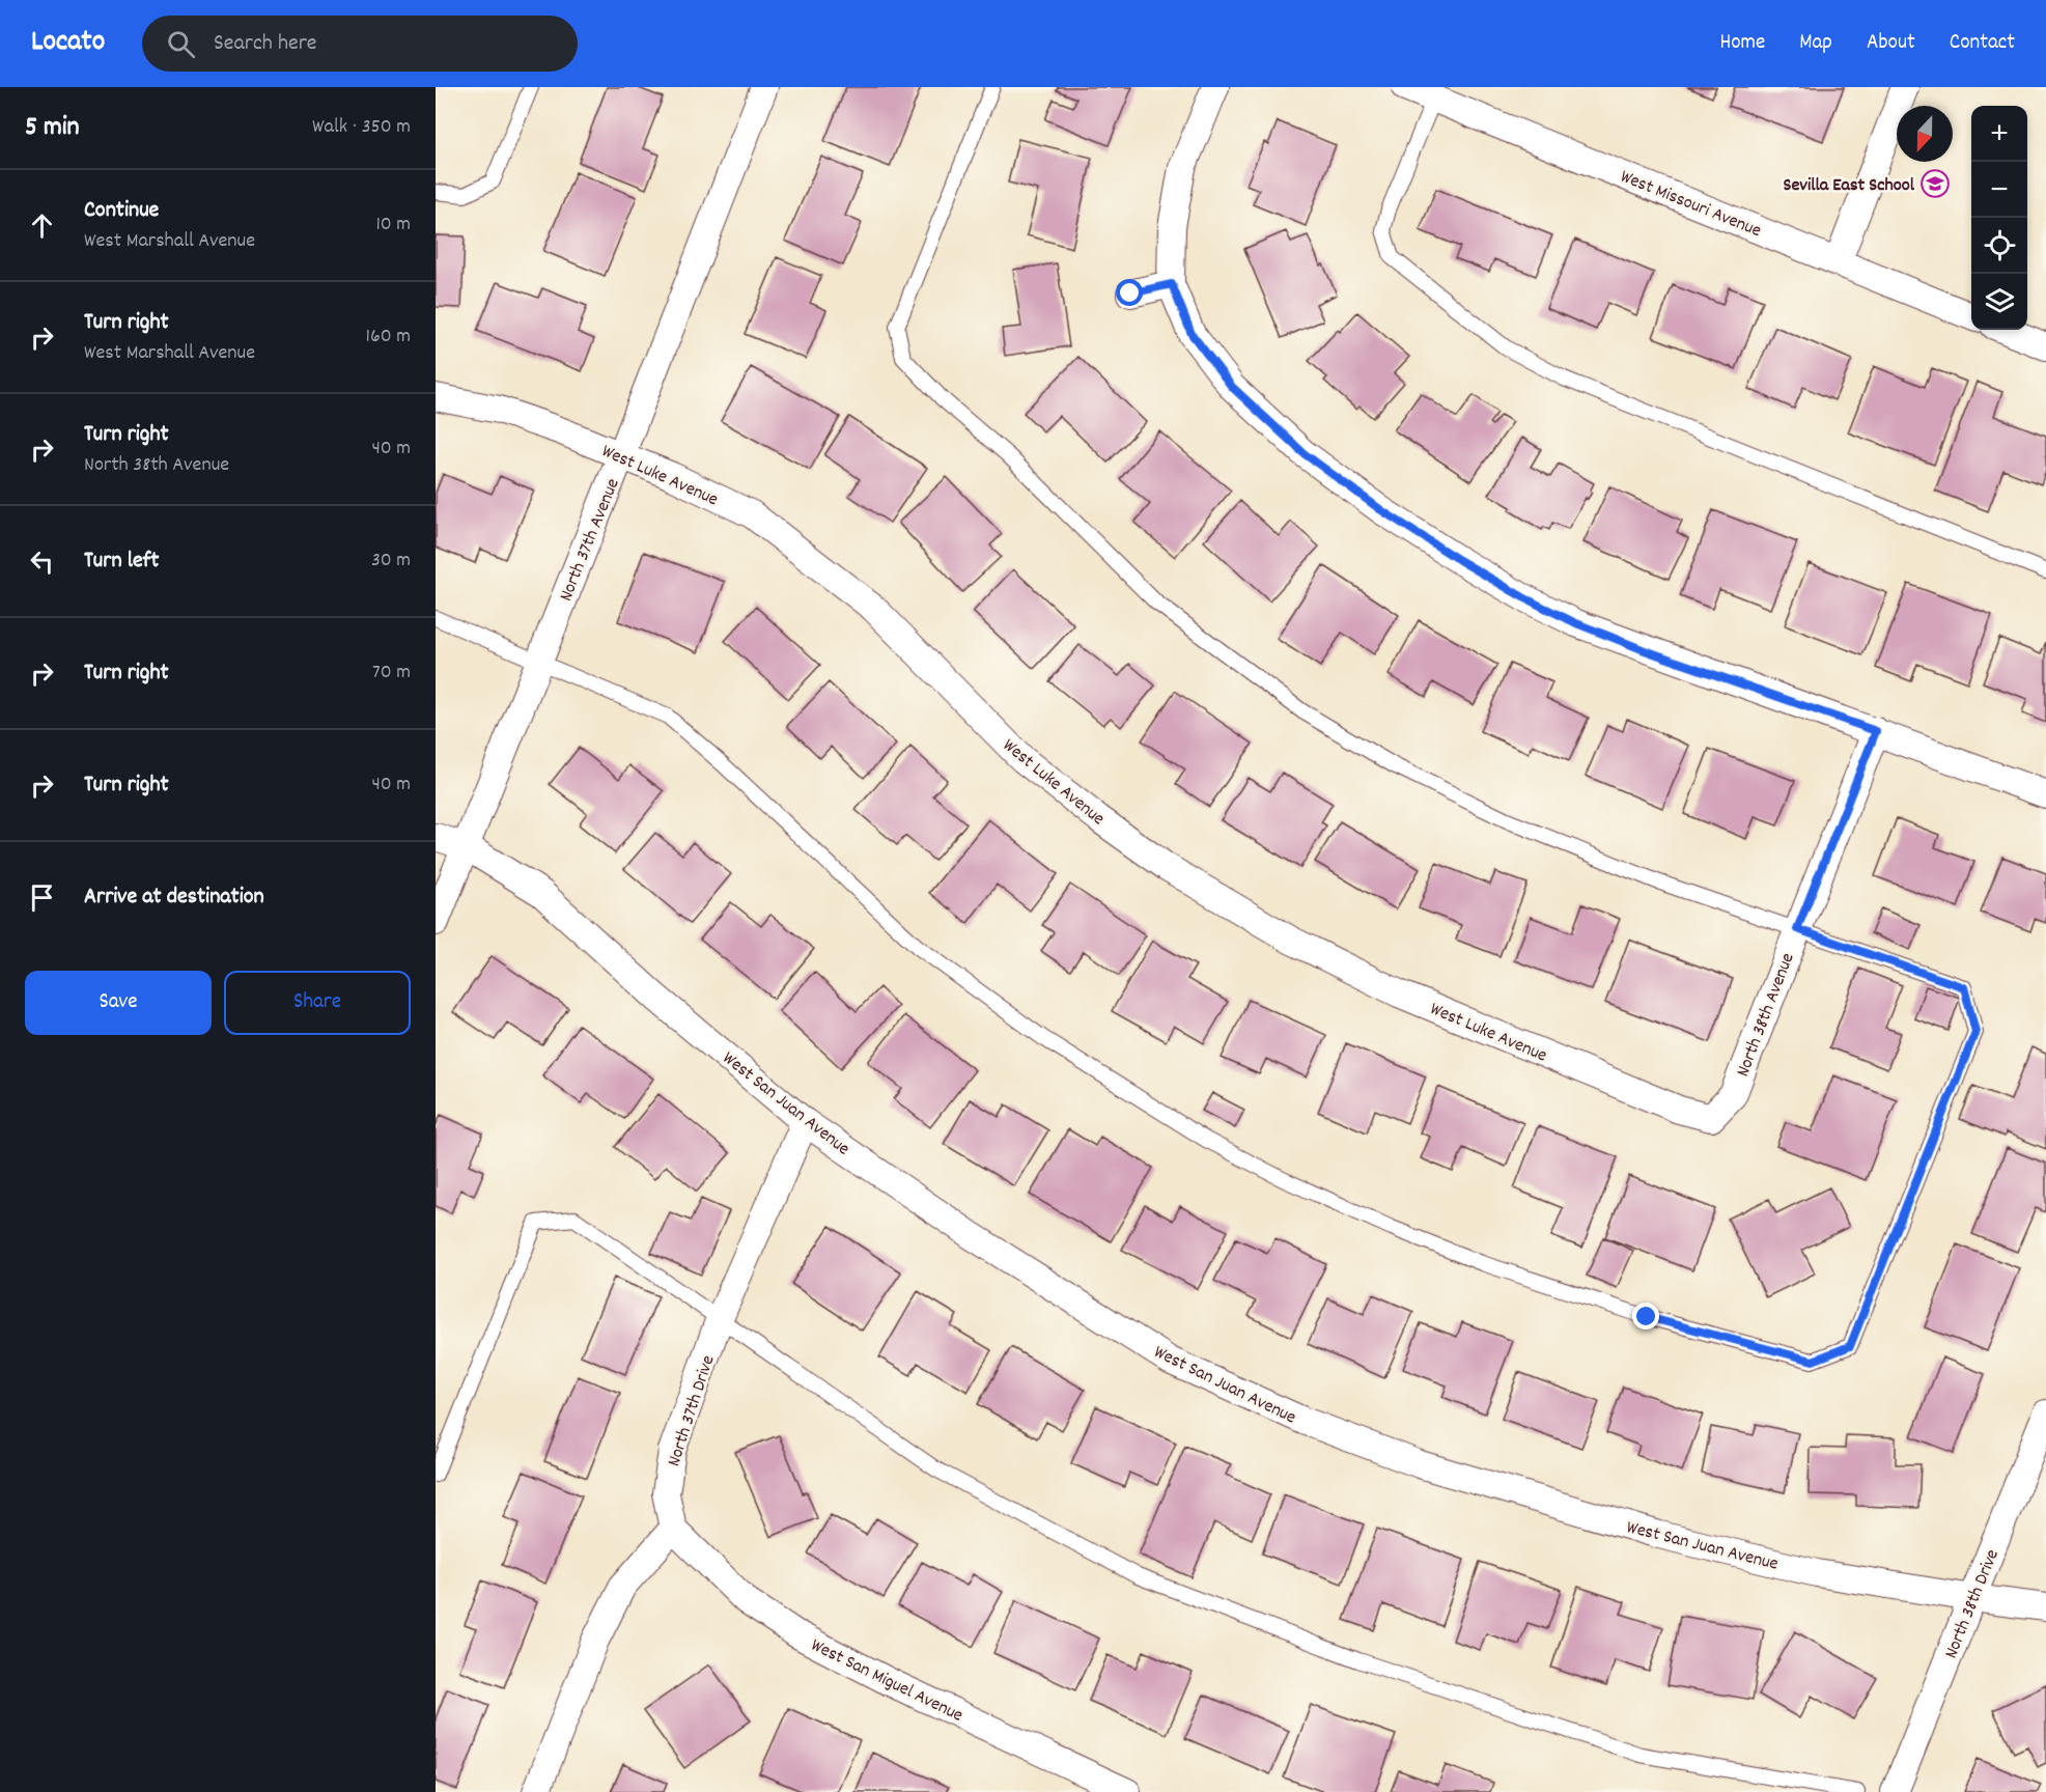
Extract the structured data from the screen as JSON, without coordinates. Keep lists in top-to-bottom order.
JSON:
{
  "streets": {
    "street": [
      "West Missouri Avenue",
      "West Luke Avenue",
      "North 37th Avenue",
      "North 38th Avenue",
      "West San Juan Avenue",
      "North 37th Drive",
      "North 38th Drive",
      "West San Miguel Avenue"
    ]
  },
  "crossings": [
    ["West Luke Avenue", "North 37th Avenue"],
    ["West Luke Avenue", "North 38th Avenue"],
    ["North 37th Avenue", "West San Juan Avenue"],
    ["West San Juan Avenue", "North 37th Drive"],
    ["West San Juan Avenue", "North 38th Drive"],
    ["North 37th Drive", "West San Miguel Avenue"]
  ],
  "places": {
    "school or university": ["Sevilla East School"]
  },
  "north": "bottom",
  "page": {
    "header": "Locato",
    "search": "Search here",
    "nav": [
      "Home",
      "Map",
      "About",
      "Contact"
    ],
    "heading": ["5 min", "Walk · 350 m"],
    "map_buttons": ["+", "−"],
    "list": [
      ["Continue", "West Marshall Avenue", "10 m"],
      ["Turn right", "West Marshall Avenue", "160 m"],
      ["Turn right", "North 38th Avenue", "40 m"],
      ["Turn left", "30 m"],
      ["Turn right", "70 m"],
      ["Turn right", "40 m"],
      "Arrive at destination"
    ],
    "buttons": ["Save", "Share"]
  }
}
